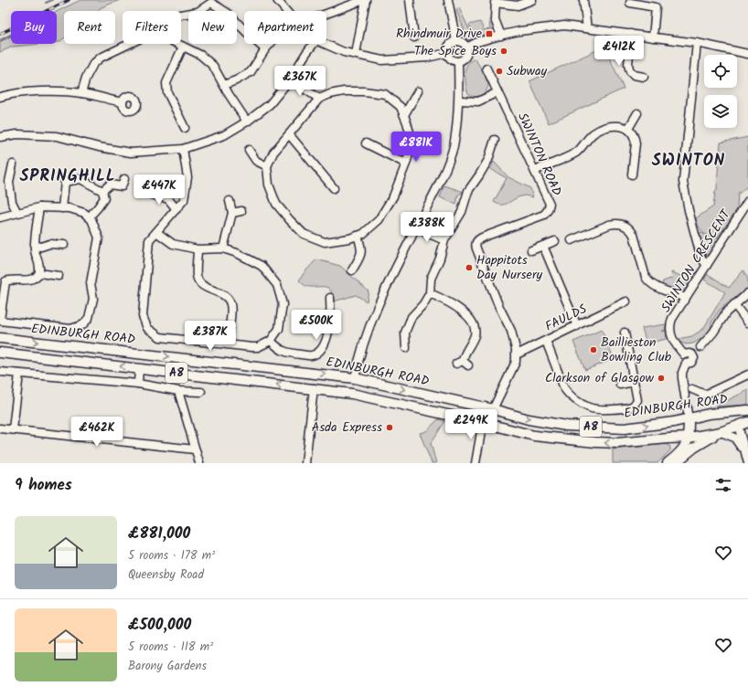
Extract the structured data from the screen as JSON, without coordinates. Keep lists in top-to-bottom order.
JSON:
{
  "streets": {
    "main road": ["EDINBURGH ROAD", "A8"],
    "street": ["SWINTON ROAD", "SWINTON CRESCENT", "FAULDS"]
  },
  "crossings": [
    ["SWINTON ROAD", "FAULDS"],
    ["SWINTON ROAD", "EDINBURGH ROAD"],
    ["SWINTON CRESCENT", "EDINBURGH ROAD"],
    ["EDINBURGH ROAD", "A8"]
  ],
  "districts": ["SWINTON", "SPRINGHILL"],
  "places": {
    "transit": ["Rhindmuir Drive"],
    "other": [
      "The Spice Boys",
      "Subway",
      "Happitots Day Nursery",
      "Baillieston Bowling Club",
      "Clarkson of Glasgow",
      "Asda Express"
    ]
  },
  "page": {
    "chip": [
      "Buy",
      "Rent",
      "Filters",
      "New",
      "Apartment"
    ],
    "price": [
      "£412K",
      "£367K",
      "£881K",
      "£447K",
      "£388K",
      "£500K",
      "£387K",
      "£249K",
      "£462K"
    ],
    "heading": "9 homes",
    "list": [
      {
        "name": "£881,000",
        "note": "5 rooms · 178 m² · Queensby Road"
      },
      {
        "name": "£500,000",
        "note": "5 rooms · 118 m² · Barony Gardens"
      }
    ]
  }
}
